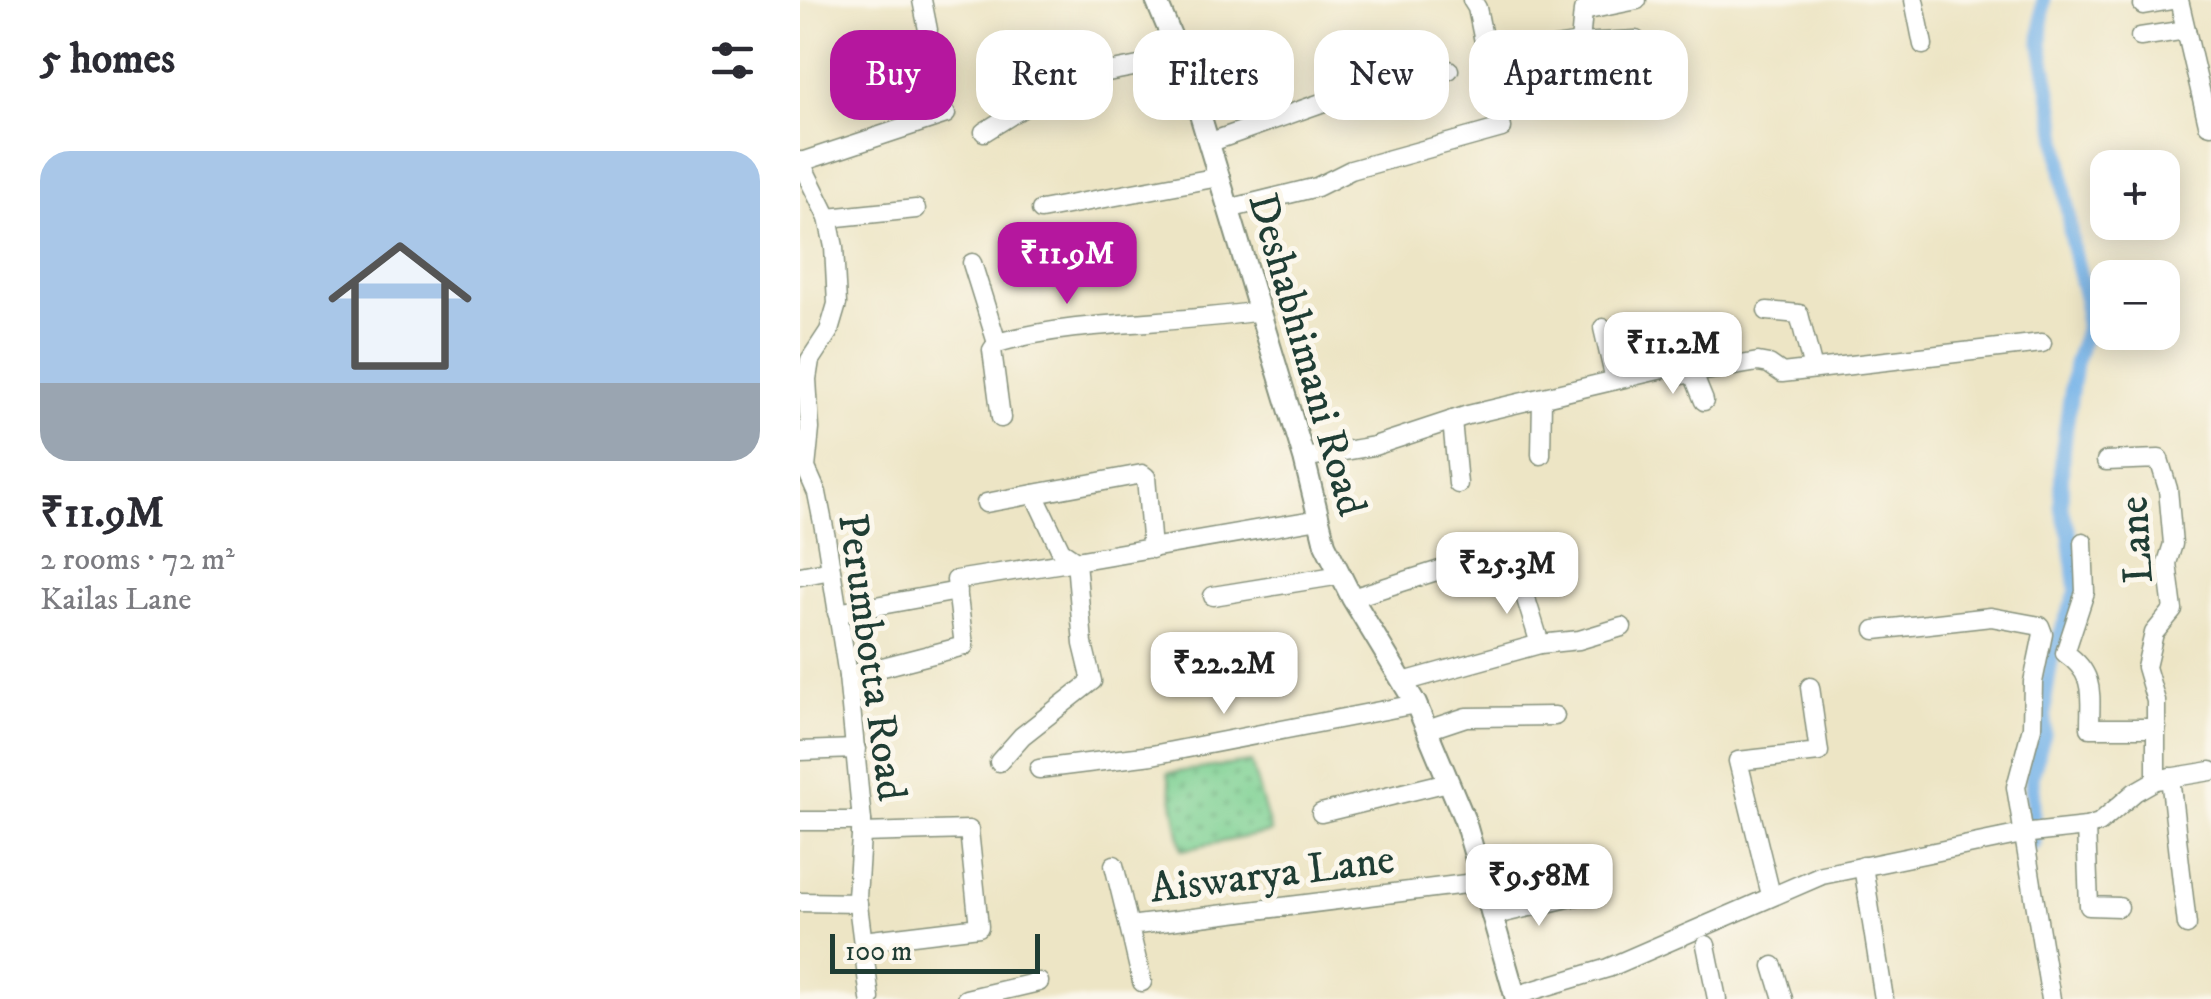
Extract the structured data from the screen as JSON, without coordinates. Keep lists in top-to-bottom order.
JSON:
{
  "streets": {
    "street": [
      "Deshabhimani Road",
      "Lane",
      "Perumbotta Road",
      "Aiswarya Lane"
    ]
  },
  "crossings": [
    ["Deshabhimani Road", "Aiswarya Lane"]
  ],
  "scale_bar": "100 m",
  "page": {
    "heading": "5 homes",
    "chip": [
      "Buy",
      "Rent",
      "Filters",
      "New",
      "Apartment"
    ],
    "list": [
      {
        "name": "₹11.9M",
        "note": "2 rooms · 72 m² · Kailas Lane"
      }
    ],
    "map_buttons": ["+", "−"],
    "price": [
      "₹11.9M",
      "₹11.2M",
      "₹25.3M",
      "₹22.2M",
      "₹9.58M"
    ],
    "scale": "100 m"
  }
}
